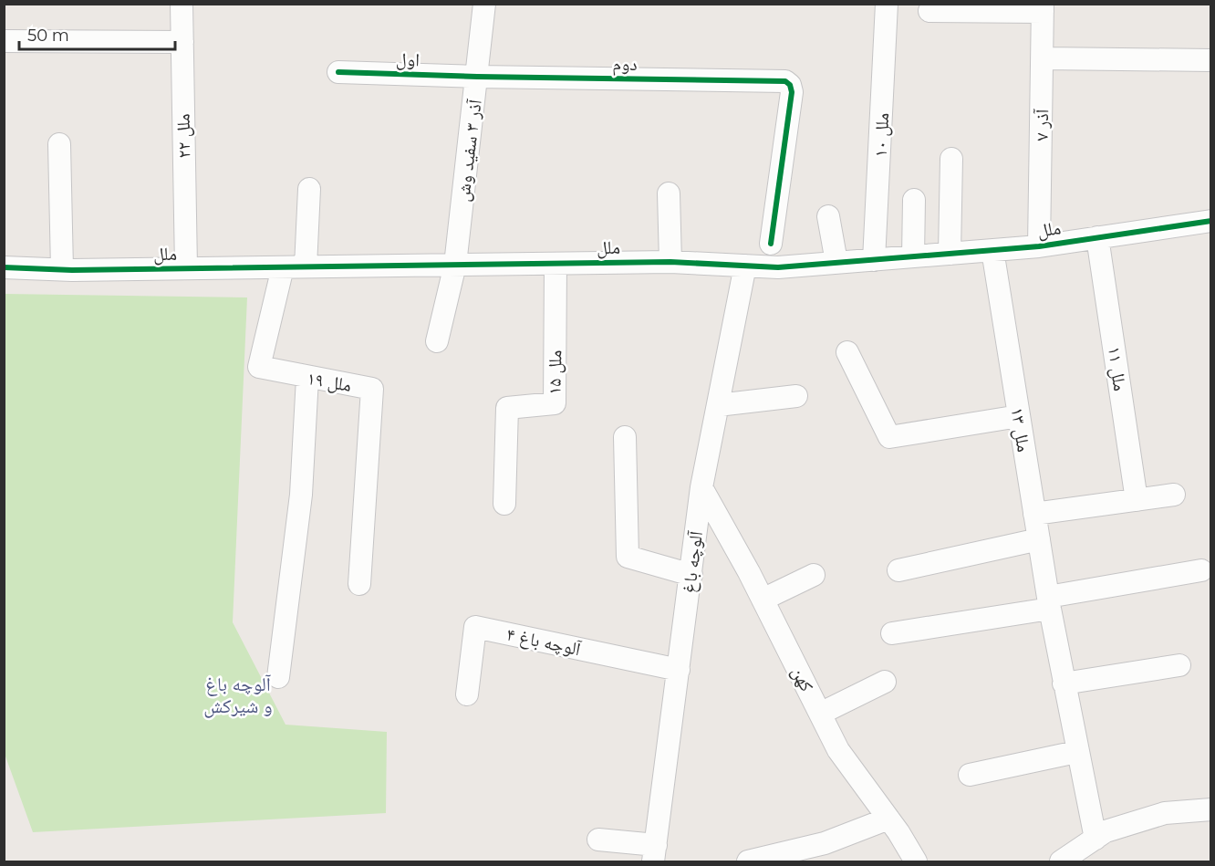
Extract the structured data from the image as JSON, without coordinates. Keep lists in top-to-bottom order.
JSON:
{
  "streets": {
    "street": [
      "اول",
      "دوم",
      "آذر ۷",
      "۱۰ ملل",
      "۲۲ ملل",
      "آذر ۳ سفید وش",
      "ملل",
      "۱۱ ملل",
      "ملل ۱۵",
      "ملل ۱۹",
      "ملل ۱۳",
      "آلوچه باغ",
      "۴ آلوچه باغ",
      "کهن"
    ]
  },
  "crossings": [
    ["اول", "دوم"],
    ["اول", "آذر ۳ سفید وش"],
    ["دوم", "آذر ۳ سفید وش"],
    ["آذر ۷", "ملل"],
    ["۱۰ ملل", "ملل"],
    ["۲۲ ملل", "ملل"],
    ["آذر ۳ سفید وش", "ملل"],
    ["ملل", "۱۱ ملل"],
    ["ملل", "ملل ۱۵"],
    ["ملل", "ملل ۱۹"],
    ["ملل", "ملل ۱۳"],
    ["ملل", "آلوچه باغ"],
    ["آلوچه باغ", "۴ آلوچه باغ"],
    ["آلوچه باغ", "کهن"]
  ],
  "districts": ["آلوچه باغ و شیرکش"],
  "scale_bar": "50 m"
}
